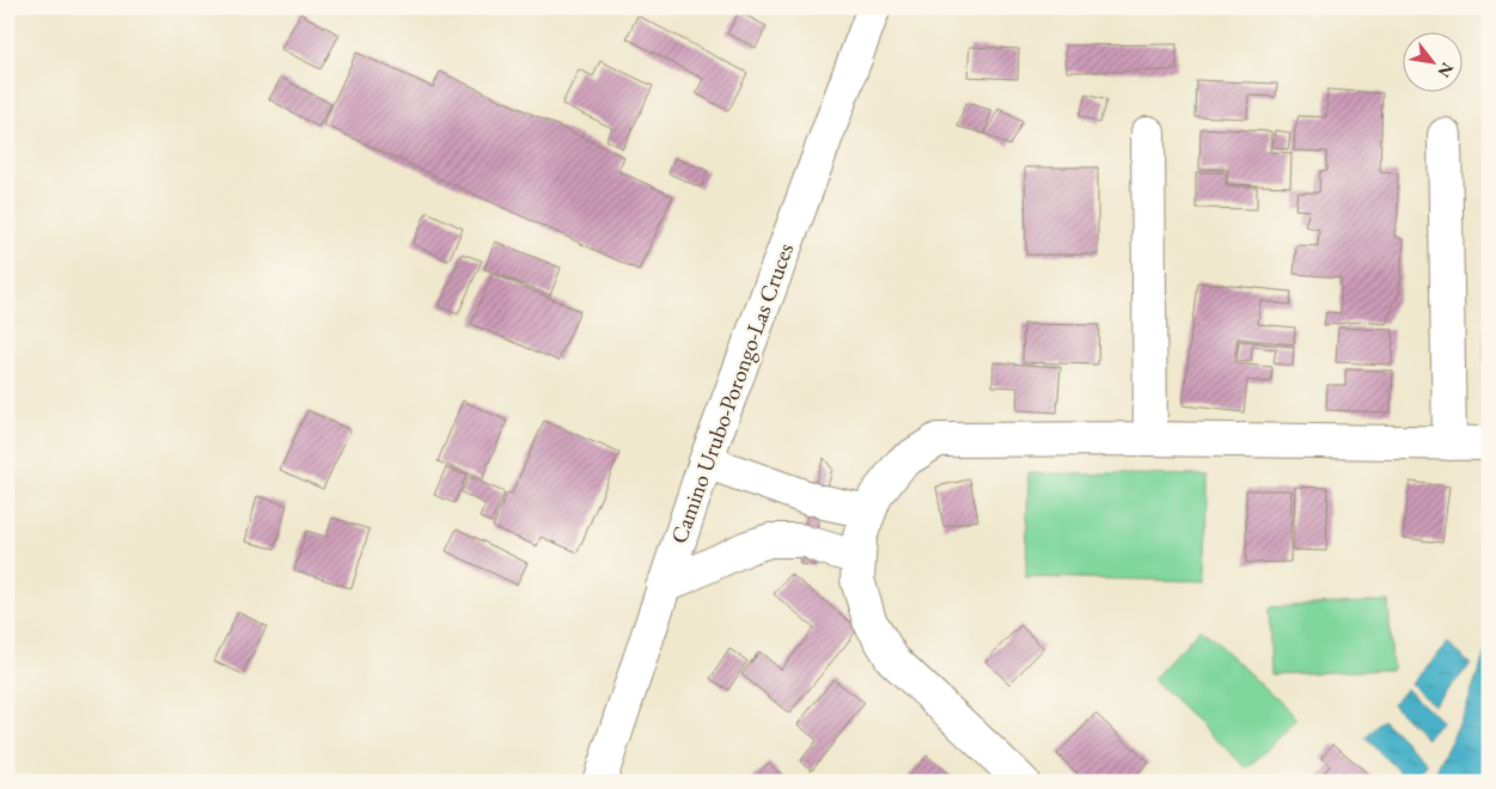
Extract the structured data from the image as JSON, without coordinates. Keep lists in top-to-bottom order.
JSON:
{
  "streets": {
    "street": ["Camino Urubo-Porongo-Las Cruces"]
  },
  "north": "bottom right"
}
